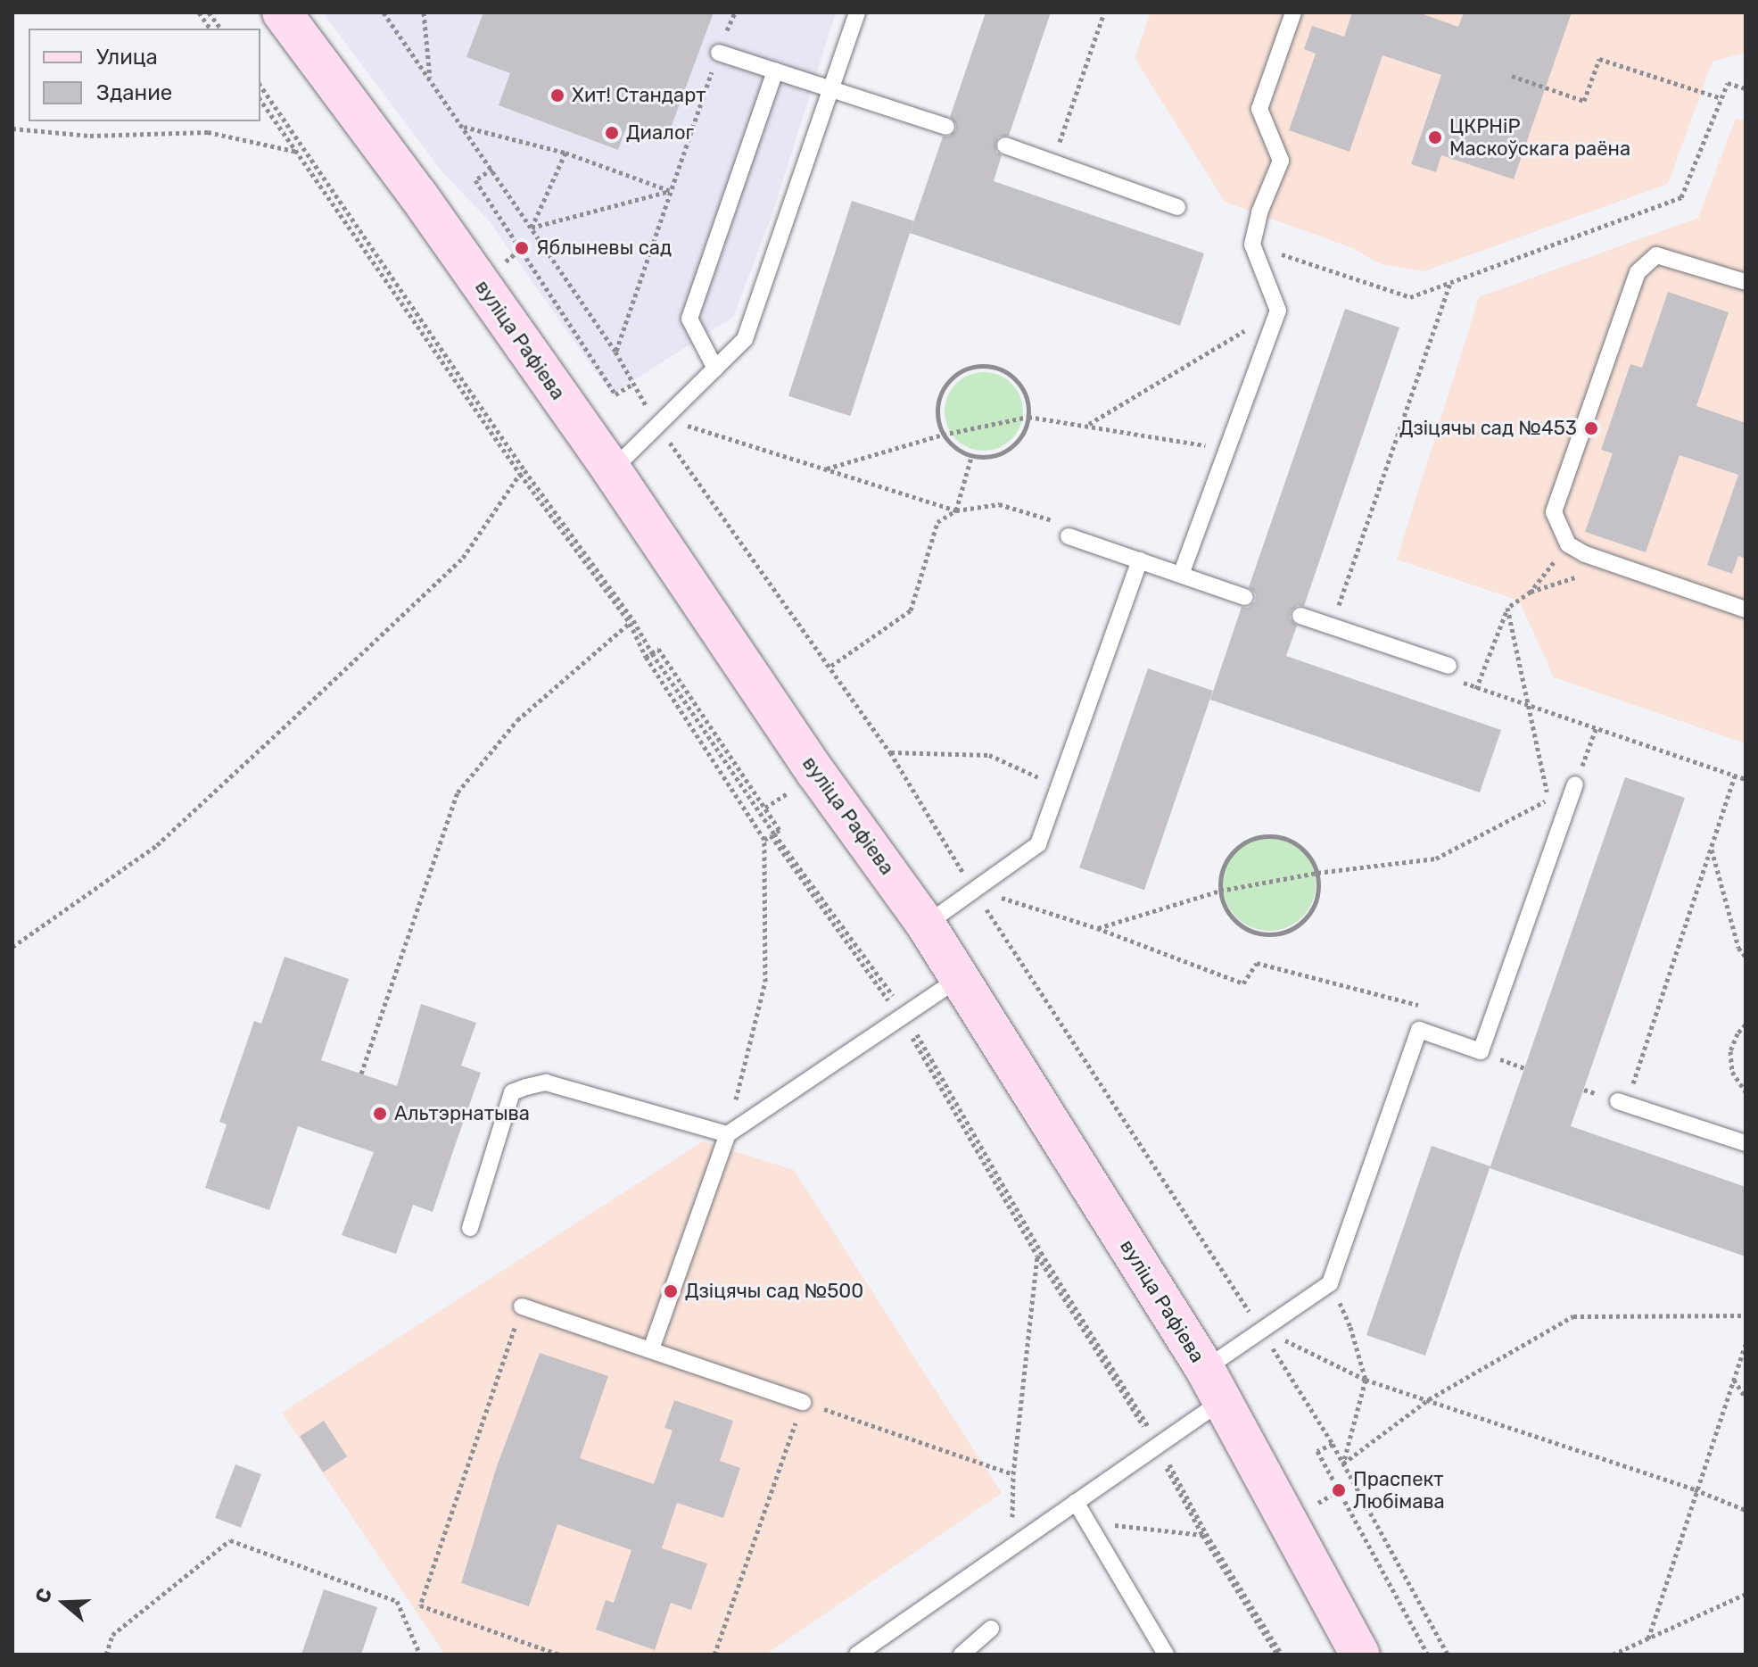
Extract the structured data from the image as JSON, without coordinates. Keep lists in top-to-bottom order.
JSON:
{
  "streets": {
    "main road": ["вуліца Рафіева"]
  },
  "places": [
    "Хит! Стандарт",
    "Диалог",
    "ЦКРНіР Маскоўскага раёна",
    "Яблыневы сад",
    "Дзіцячы сад №453",
    "Альтэрнатыва",
    "Дзіцячы сад №500",
    "Праспект Любімава"
  ],
  "legend": ["Улица", "Здание"],
  "north": "left"
}
